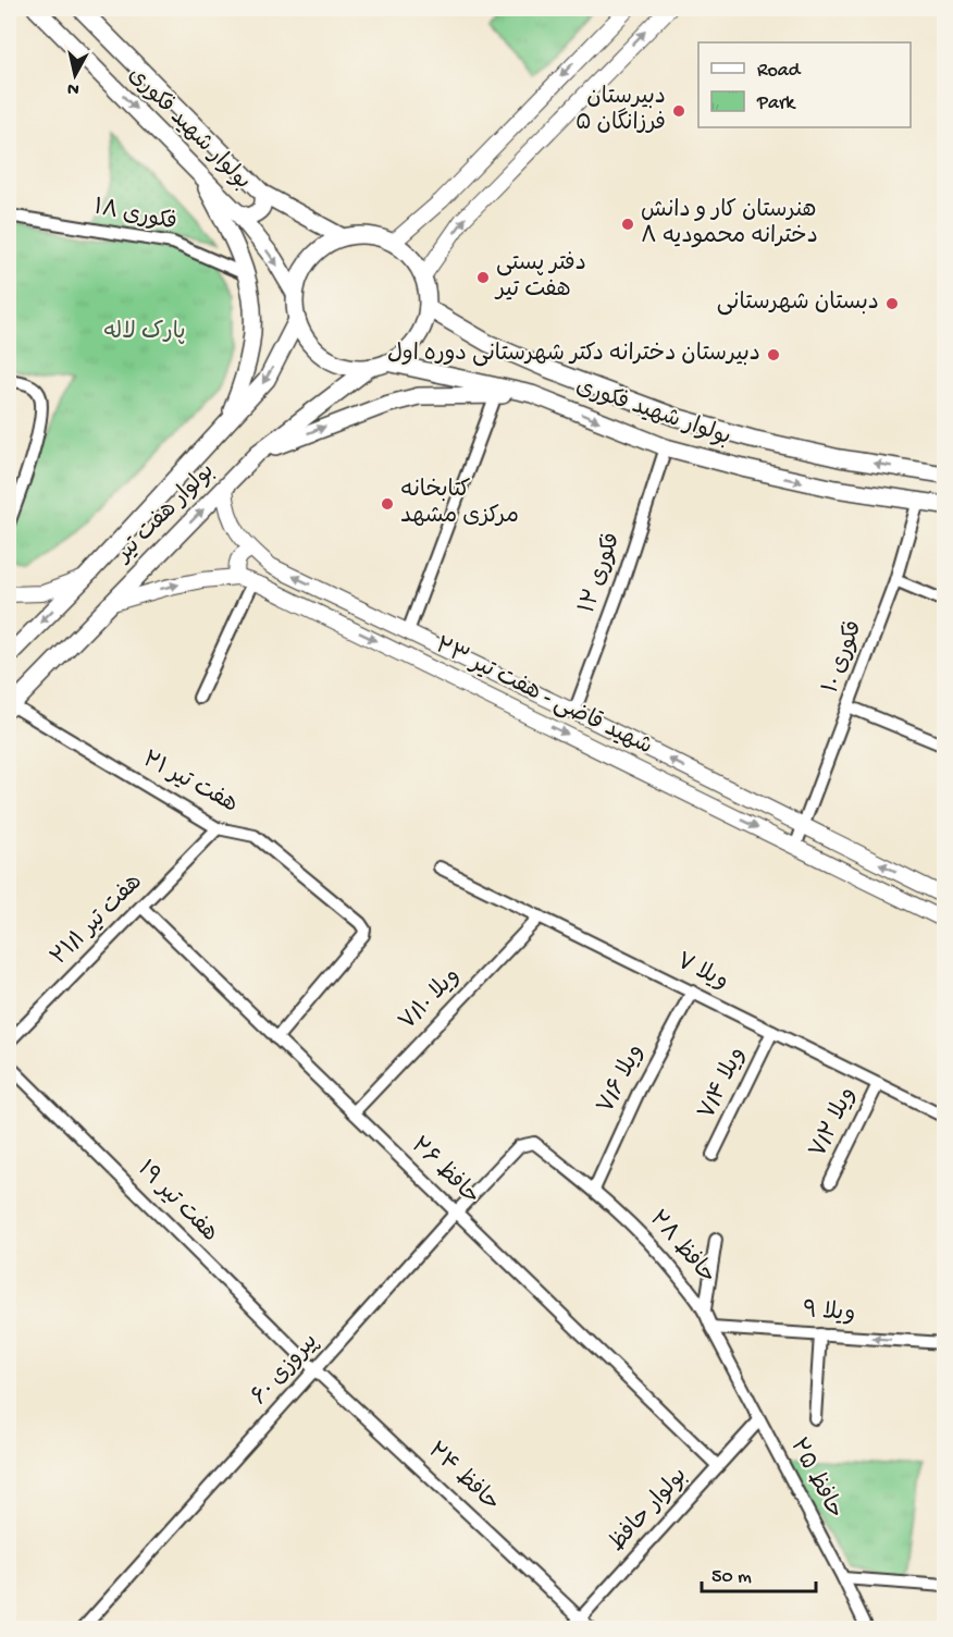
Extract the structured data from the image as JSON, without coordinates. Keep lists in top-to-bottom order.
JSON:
{
  "streets": {
    "main road": ["بولوار شهید فکوری", "بولوار هفت تیر"],
    "street": [
      "فکوری ١٨",
      "فکوری ۱۲",
      "فکوری ۱۰",
      "شهید قاضی - هفت تیر ۲۳",
      "هفت تیر ۲۱",
      "هفت تیر ۲۱/۱",
      "ویلا ۷",
      "ویلا ۷/۱۰",
      "ویلا ۷/۶",
      "ویلا ۷/۴",
      "ویلا ۷/۲",
      "حافظ ۲۶",
      "هفت تیر ۱۹",
      "حافظ ۲۸",
      "ویلا ۹",
      "پیروزی ۶۰",
      "حافظ ۲۴",
      "حافظ ۲۵",
      "بولوار حافظ"
    ]
  },
  "crossings": [
    ["بولوار شهید فکوری", "بولوار هفت تیر"],
    ["بولوار شهید فکوری", "فکوری ۱۲"],
    ["بولوار شهید فکوری", "فکوری ۱۰"],
    ["بولوار هفت تیر", "شهید قاضی - هفت تیر ۲۳"],
    ["بولوار هفت تیر", "هفت تیر ۲۱"],
    ["فکوری ۱۲", "شهید قاضی - هفت تیر ۲۳"],
    ["فکوری ۱۰", "شهید قاضی - هفت تیر ۲۳"],
    ["هفت تیر ۲۱", "هفت تیر ۲۱/۱"],
    ["هفت تیر ۲۱", "حافظ ۲۶"],
    ["هفت تیر ۲۱/۱", "حافظ ۲۶"],
    ["ویلا ۷", "ویلا ۷/۱۰"],
    ["ویلا ۷", "ویلا ۷/۶"],
    ["ویلا ۷", "ویلا ۷/۴"],
    ["ویلا ۷", "ویلا ۷/۲"],
    ["ویلا ۷/۱۰", "حافظ ۲۶"],
    ["ویلا ۷/۶", "حافظ ۲۸"],
    ["حافظ ۲۶", "پیروزی ۶۰"],
    ["حافظ ۲۶", "بولوار حافظ"],
    ["هفت تیر ۱۹", "پیروزی ۶۰"],
    ["هفت تیر ۱۹", "حافظ ۲۴"],
    ["حافظ ۲۸", "ویلا ۹"],
    ["حافظ ۲۸", "پیروزی ۶۰"],
    ["حافظ ۲۸", "حافظ ۲۵"],
    ["حافظ ۲۸", "بولوار حافظ"],
    ["پیروزی ۶۰", "حافظ ۲۴"],
    ["حافظ ۲۴", "بولوار حافظ"],
    ["حافظ ۲۵", "بولوار حافظ"]
  ],
  "one_way": ["ویلا ۹"],
  "parks": ["پارک لاله"],
  "places": [
    "دبیرستان فرزانگان ۵",
    "هنرستان کار و دانش دخترانه محمودیه ۸",
    "دفتر پستی هفت تیر",
    "دبستان شهرستانی",
    "دبیرستان دخترانه دکتر شهرستانی دوره اول",
    "کتابخانه مرکزی مشهد"
  ],
  "legend": ["Road", "Park"],
  "scale_bar": "50 m",
  "north": "bottom"
}
